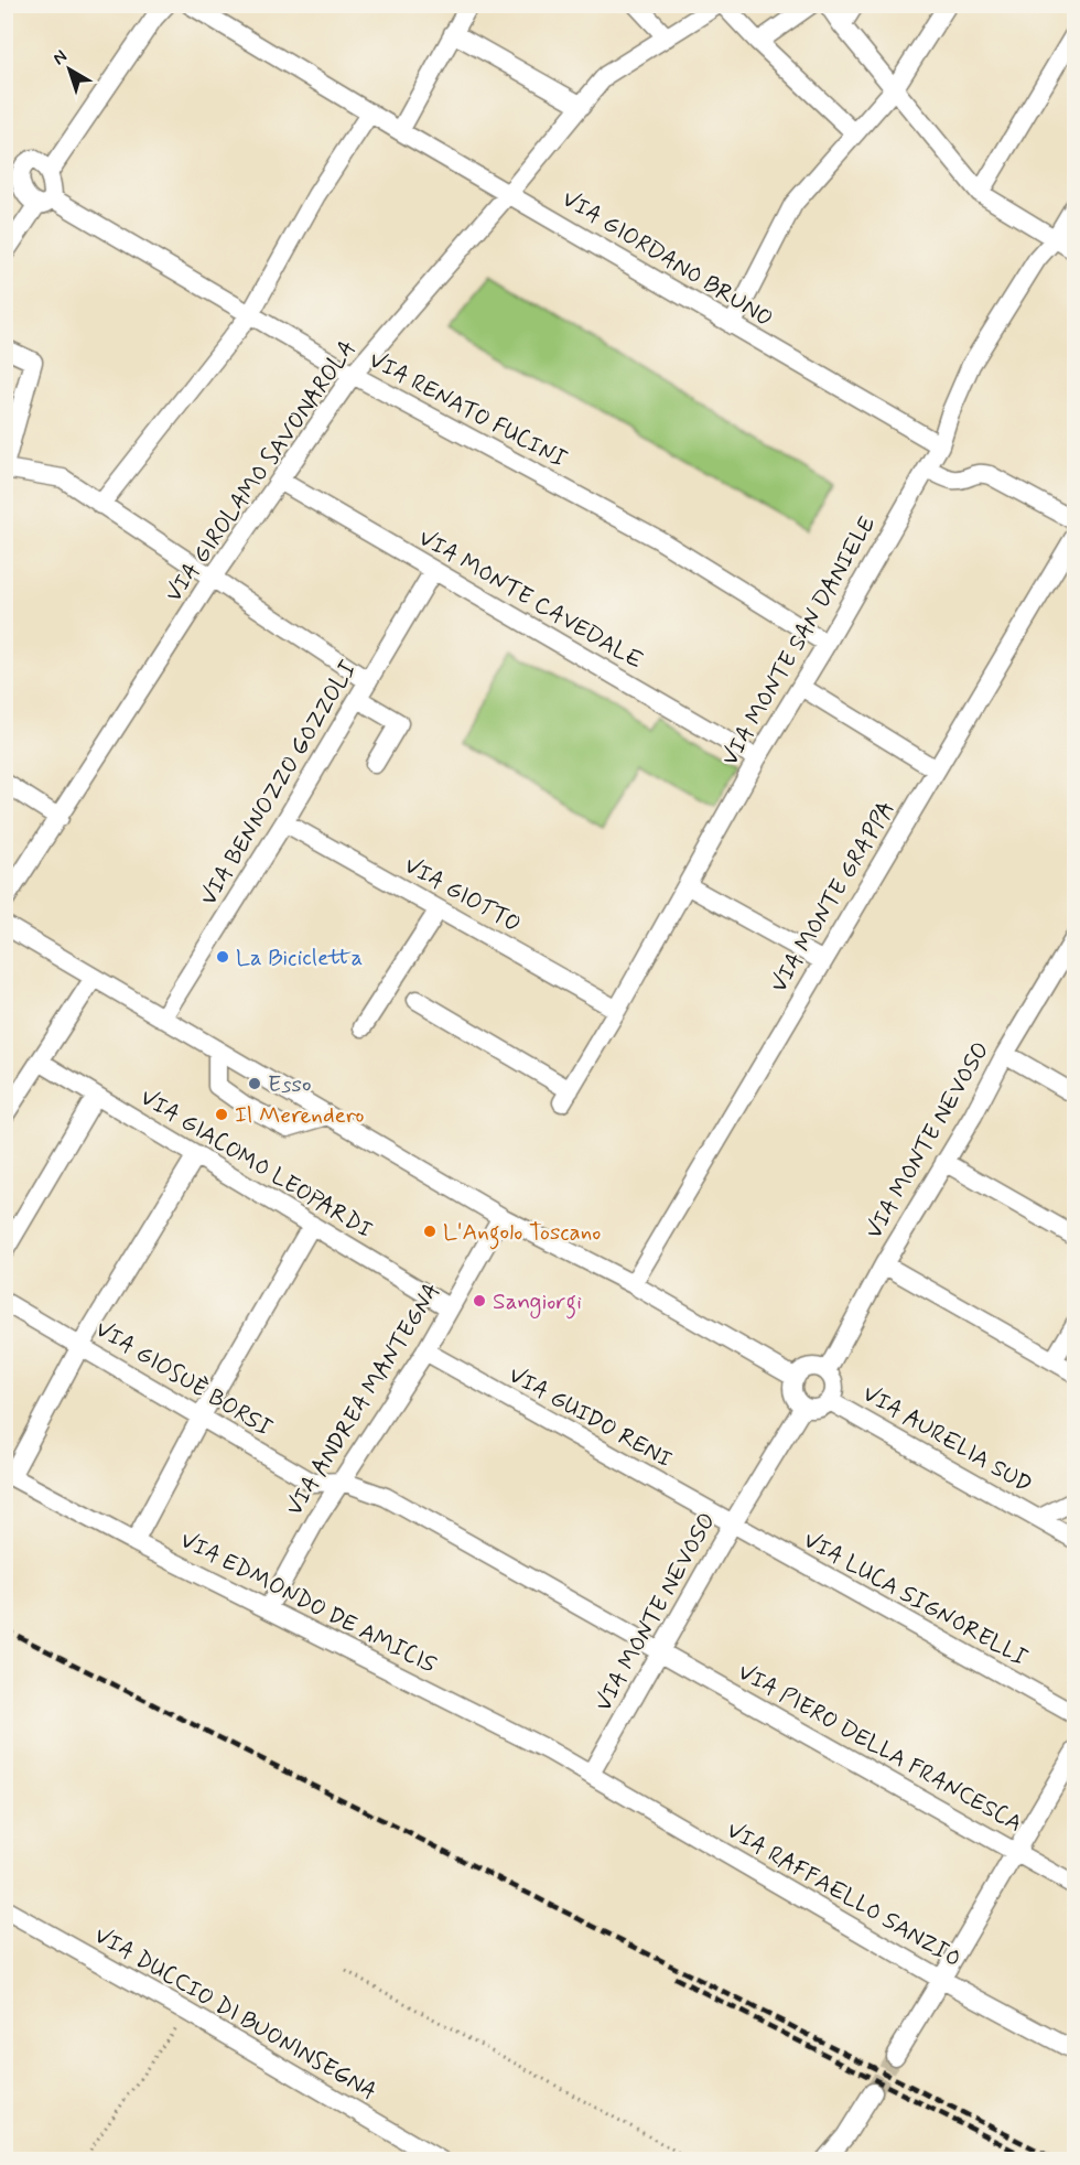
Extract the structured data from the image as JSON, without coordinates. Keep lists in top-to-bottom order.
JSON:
{
  "streets": {
    "street": [
      "VIA GIORDANO BRUNO",
      "VIA RENATO FUCINI",
      "VIA GIROLAMO SAVONAROLA",
      "VIA MONTE CAVEDALE",
      "VIA MONTE SAN DANIELE",
      "VIA BENNOZZO GOZZOLI",
      "VIA GIOTTO",
      "VIA MONTE GRAPPA",
      "VIA MONTE NEVOSO",
      "VIA GIACOMO LEOPARDI",
      "VIA GIOSUÈ BORSI",
      "VIA ANDREA MANTEGNA",
      "VIA GUIDO RENI",
      "VIA AURELIA SUD",
      "VIA LUCA SIGNORELLI",
      "VIA EDMONDO DE AMICIS",
      "VIA PIERO DELLA FRANCESCA",
      "VIA RAFFAELLO SANZIO",
      "VIA DUCCIO DI BUONINSEGNA"
    ]
  },
  "crossings": [
    ["VIA GIORDANO BRUNO", "VIA GIROLAMO SAVONAROLA"],
    ["VIA GIORDANO BRUNO", "VIA MONTE SAN DANIELE"],
    ["VIA RENATO FUCINI", "VIA GIROLAMO SAVONAROLA"],
    ["VIA RENATO FUCINI", "VIA MONTE SAN DANIELE"],
    ["VIA GIROLAMO SAVONAROLA", "VIA MONTE CAVEDALE"],
    ["VIA MONTE CAVEDALE", "VIA MONTE SAN DANIELE"],
    ["VIA MONTE CAVEDALE", "VIA BENNOZZO GOZZOLI"],
    ["VIA MONTE SAN DANIELE", "VIA GIOTTO"],
    ["VIA BENNOZZO GOZZOLI", "VIA GIOTTO"],
    ["VIA MONTE NEVOSO", "VIA GIOSUÈ BORSI"],
    ["VIA MONTE NEVOSO", "VIA GUIDO RENI"],
    ["VIA MONTE NEVOSO", "VIA AURELIA SUD"],
    ["VIA MONTE NEVOSO", "VIA LUCA SIGNORELLI"],
    ["VIA MONTE NEVOSO", "VIA EDMONDO DE AMICIS"],
    ["VIA MONTE NEVOSO", "VIA PIERO DELLA FRANCESCA"],
    ["VIA MONTE NEVOSO", "VIA RAFFAELLO SANZIO"],
    ["VIA GIACOMO LEOPARDI", "VIA ANDREA MANTEGNA"],
    ["VIA GIOSUÈ BORSI", "VIA ANDREA MANTEGNA"],
    ["VIA GIOSUÈ BORSI", "VIA PIERO DELLA FRANCESCA"],
    ["VIA ANDREA MANTEGNA", "VIA GUIDO RENI"],
    ["VIA ANDREA MANTEGNA", "VIA EDMONDO DE AMICIS"],
    ["VIA GUIDO RENI", "VIA LUCA SIGNORELLI"],
    ["VIA EDMONDO DE AMICIS", "VIA RAFFAELLO SANZIO"]
  ],
  "places": [
    "La Bicicletta",
    "Esso",
    "Il Merendero",
    "L'Angolo Toscano",
    "Sangiorgi"
  ],
  "north": "top left"
}
